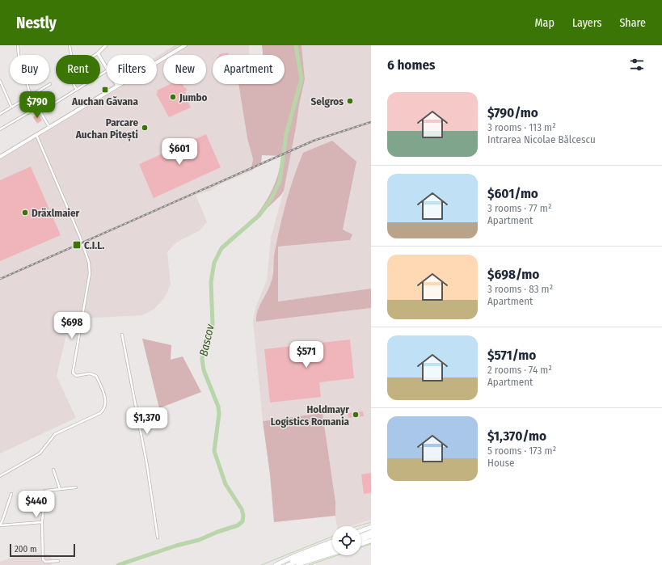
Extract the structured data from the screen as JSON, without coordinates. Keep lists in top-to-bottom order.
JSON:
{
  "water": ["Bascov"],
  "places": {
    "transit": ["Auchan Găvana", "C.I.L."],
    "other": [
      "Jumbo",
      "Selgros",
      "Parcare Auchan Pitești",
      "Dräxlmaier",
      "Holdmayr Logistics Romania"
    ]
  },
  "scale_bar": "200 m",
  "page": {
    "header": "Nestly",
    "nav": ["Map", "Layers", "Share"],
    "heading": "6 homes",
    "chip": [
      "Buy",
      "Rent",
      "Filters",
      "New",
      "Apartment"
    ],
    "list": [
      {
        "name": "$790/mo",
        "note": "3 rooms · 113 m² · Intrarea Nicolae Bălcescu"
      },
      {
        "name": "$601/mo",
        "note": "3 rooms · 77 m² · Apartment"
      },
      {
        "name": "$698/mo",
        "note": "3 rooms · 83 m² · Apartment"
      },
      {
        "name": "$571/mo",
        "note": "2 rooms · 74 m² · Apartment"
      },
      {
        "name": "$1,370/mo",
        "note": "5 rooms · 173 m² · House"
      }
    ],
    "price": [
      "$790",
      "$601",
      "$698",
      "$571",
      "$1,370",
      "$440"
    ],
    "scale": "200 m"
  }
}
